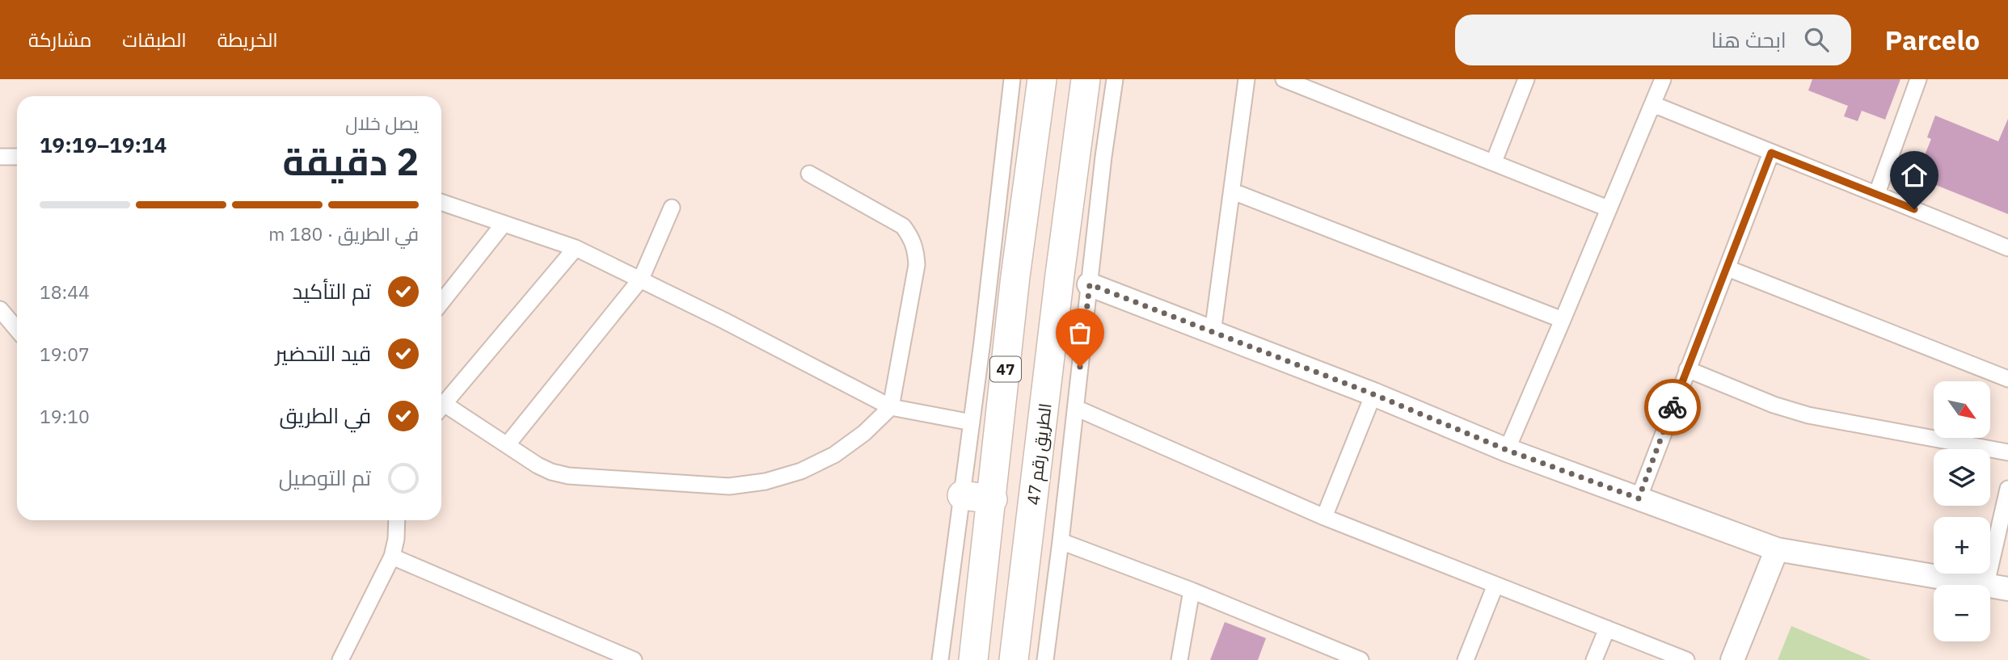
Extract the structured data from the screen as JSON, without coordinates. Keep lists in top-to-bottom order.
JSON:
{
  "streets": {
    "highway": ["47", "الطريق رقم 47"]
  },
  "north": "bottom right",
  "page": {
    "header": "Parcelo",
    "search": "ابحث هنا",
    "nav": ["الخريطة", "الطبقات", "مشاركة"],
    "heading": ["2 دقيقة", "يصل خلال", "19:14–19:19"],
    "bar": "في الطريق · 180 m",
    "list": [
      ["تم التأكيد", "18:44"],
      ["قيد التحضير", "19:07"],
      ["في الطريق", "19:10"],
      "تم التوصيل"
    ],
    "map_buttons": ["+", "−"]
  }
}
